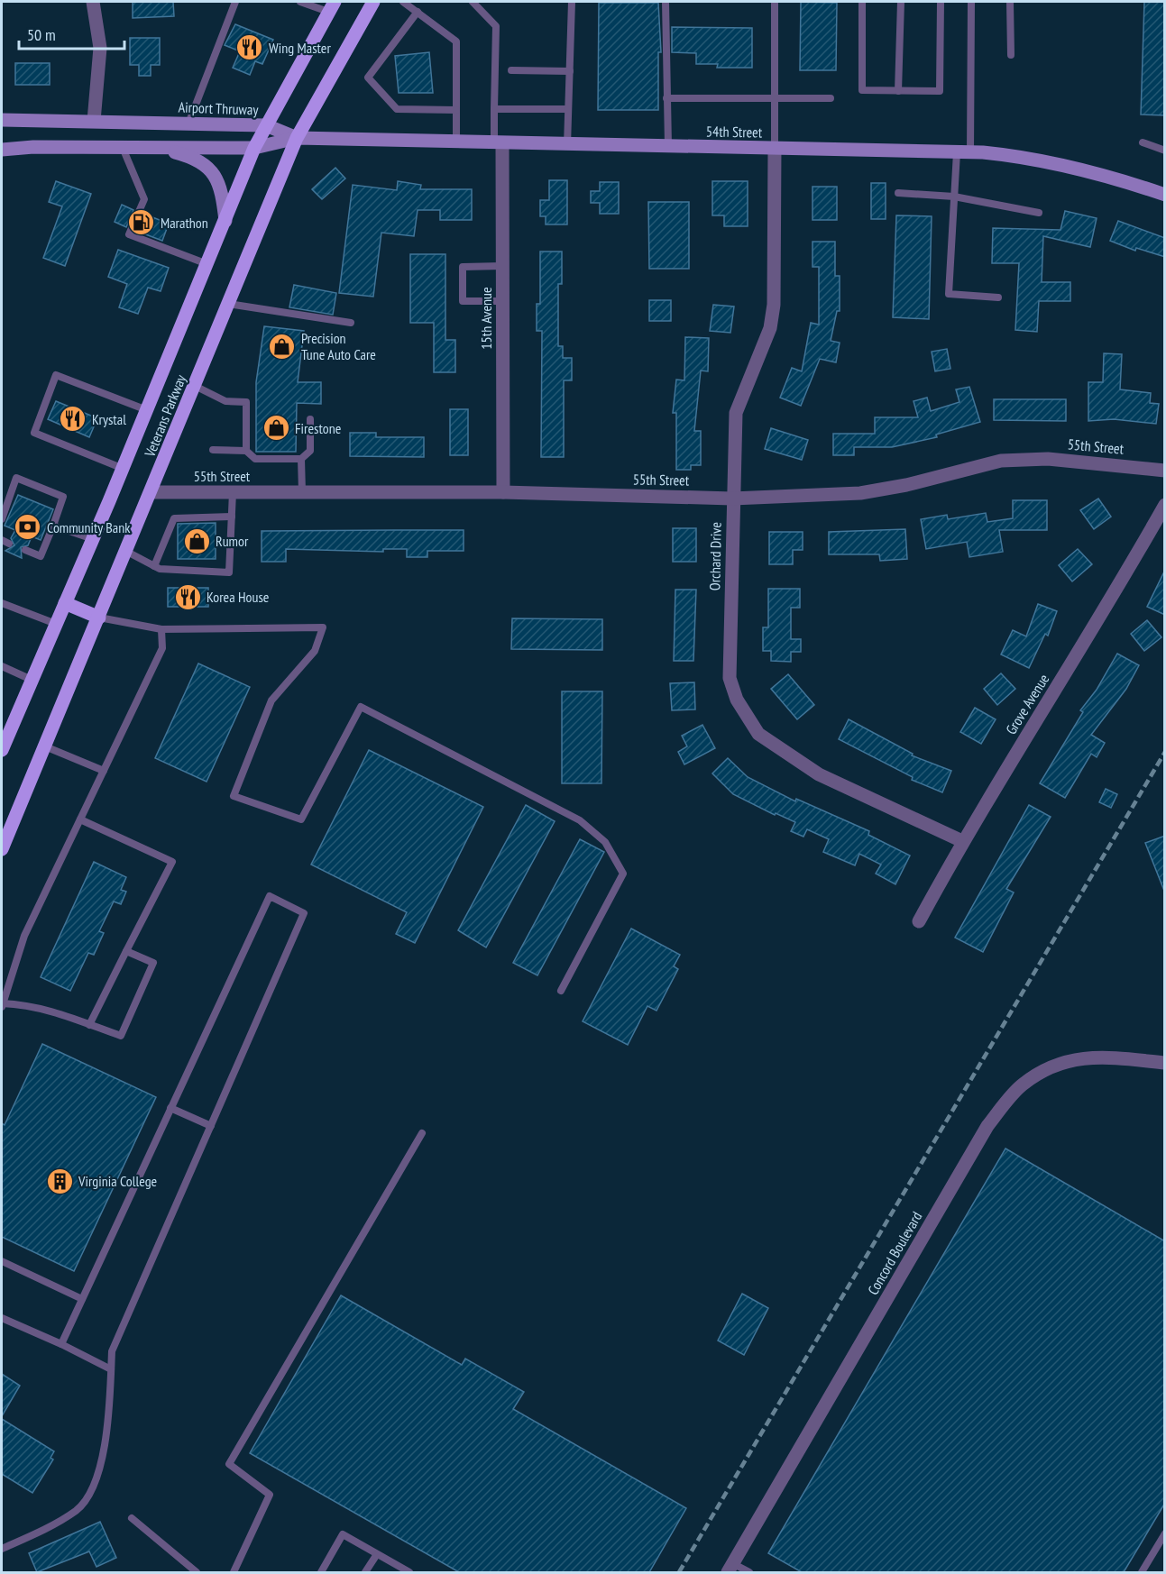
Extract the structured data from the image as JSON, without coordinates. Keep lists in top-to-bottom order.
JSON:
{
  "streets": {
    "main road": ["Airport Thruway", "54th Street", "Veterans Parkway"],
    "street": [
      "15th Avenue",
      "55th Street",
      "Orchard Drive",
      "Grove Avenue",
      "Concord Boulevard"
    ]
  },
  "crossings": [
    ["Airport Thruway", "54th Street"],
    ["Airport Thruway", "Veterans Parkway"],
    ["54th Street", "15th Avenue"],
    ["54th Street", "Veterans Parkway"],
    ["54th Street", "Orchard Drive"],
    ["15th Avenue", "55th Street"],
    ["Veterans Parkway", "55th Street"],
    ["55th Street", "Orchard Drive"],
    ["Orchard Drive", "Grove Avenue"]
  ],
  "places": {
    "restaurant": ["Wing Master", "Krystal", "Korea House"],
    "fuel station": ["Marathon"],
    "shop": ["Precision Tune Auto Care", "Firestone", "Rumor"],
    "bank": ["Community Bank"],
    "building": ["Virginia College"]
  },
  "scale_bar": "50 m"
}
